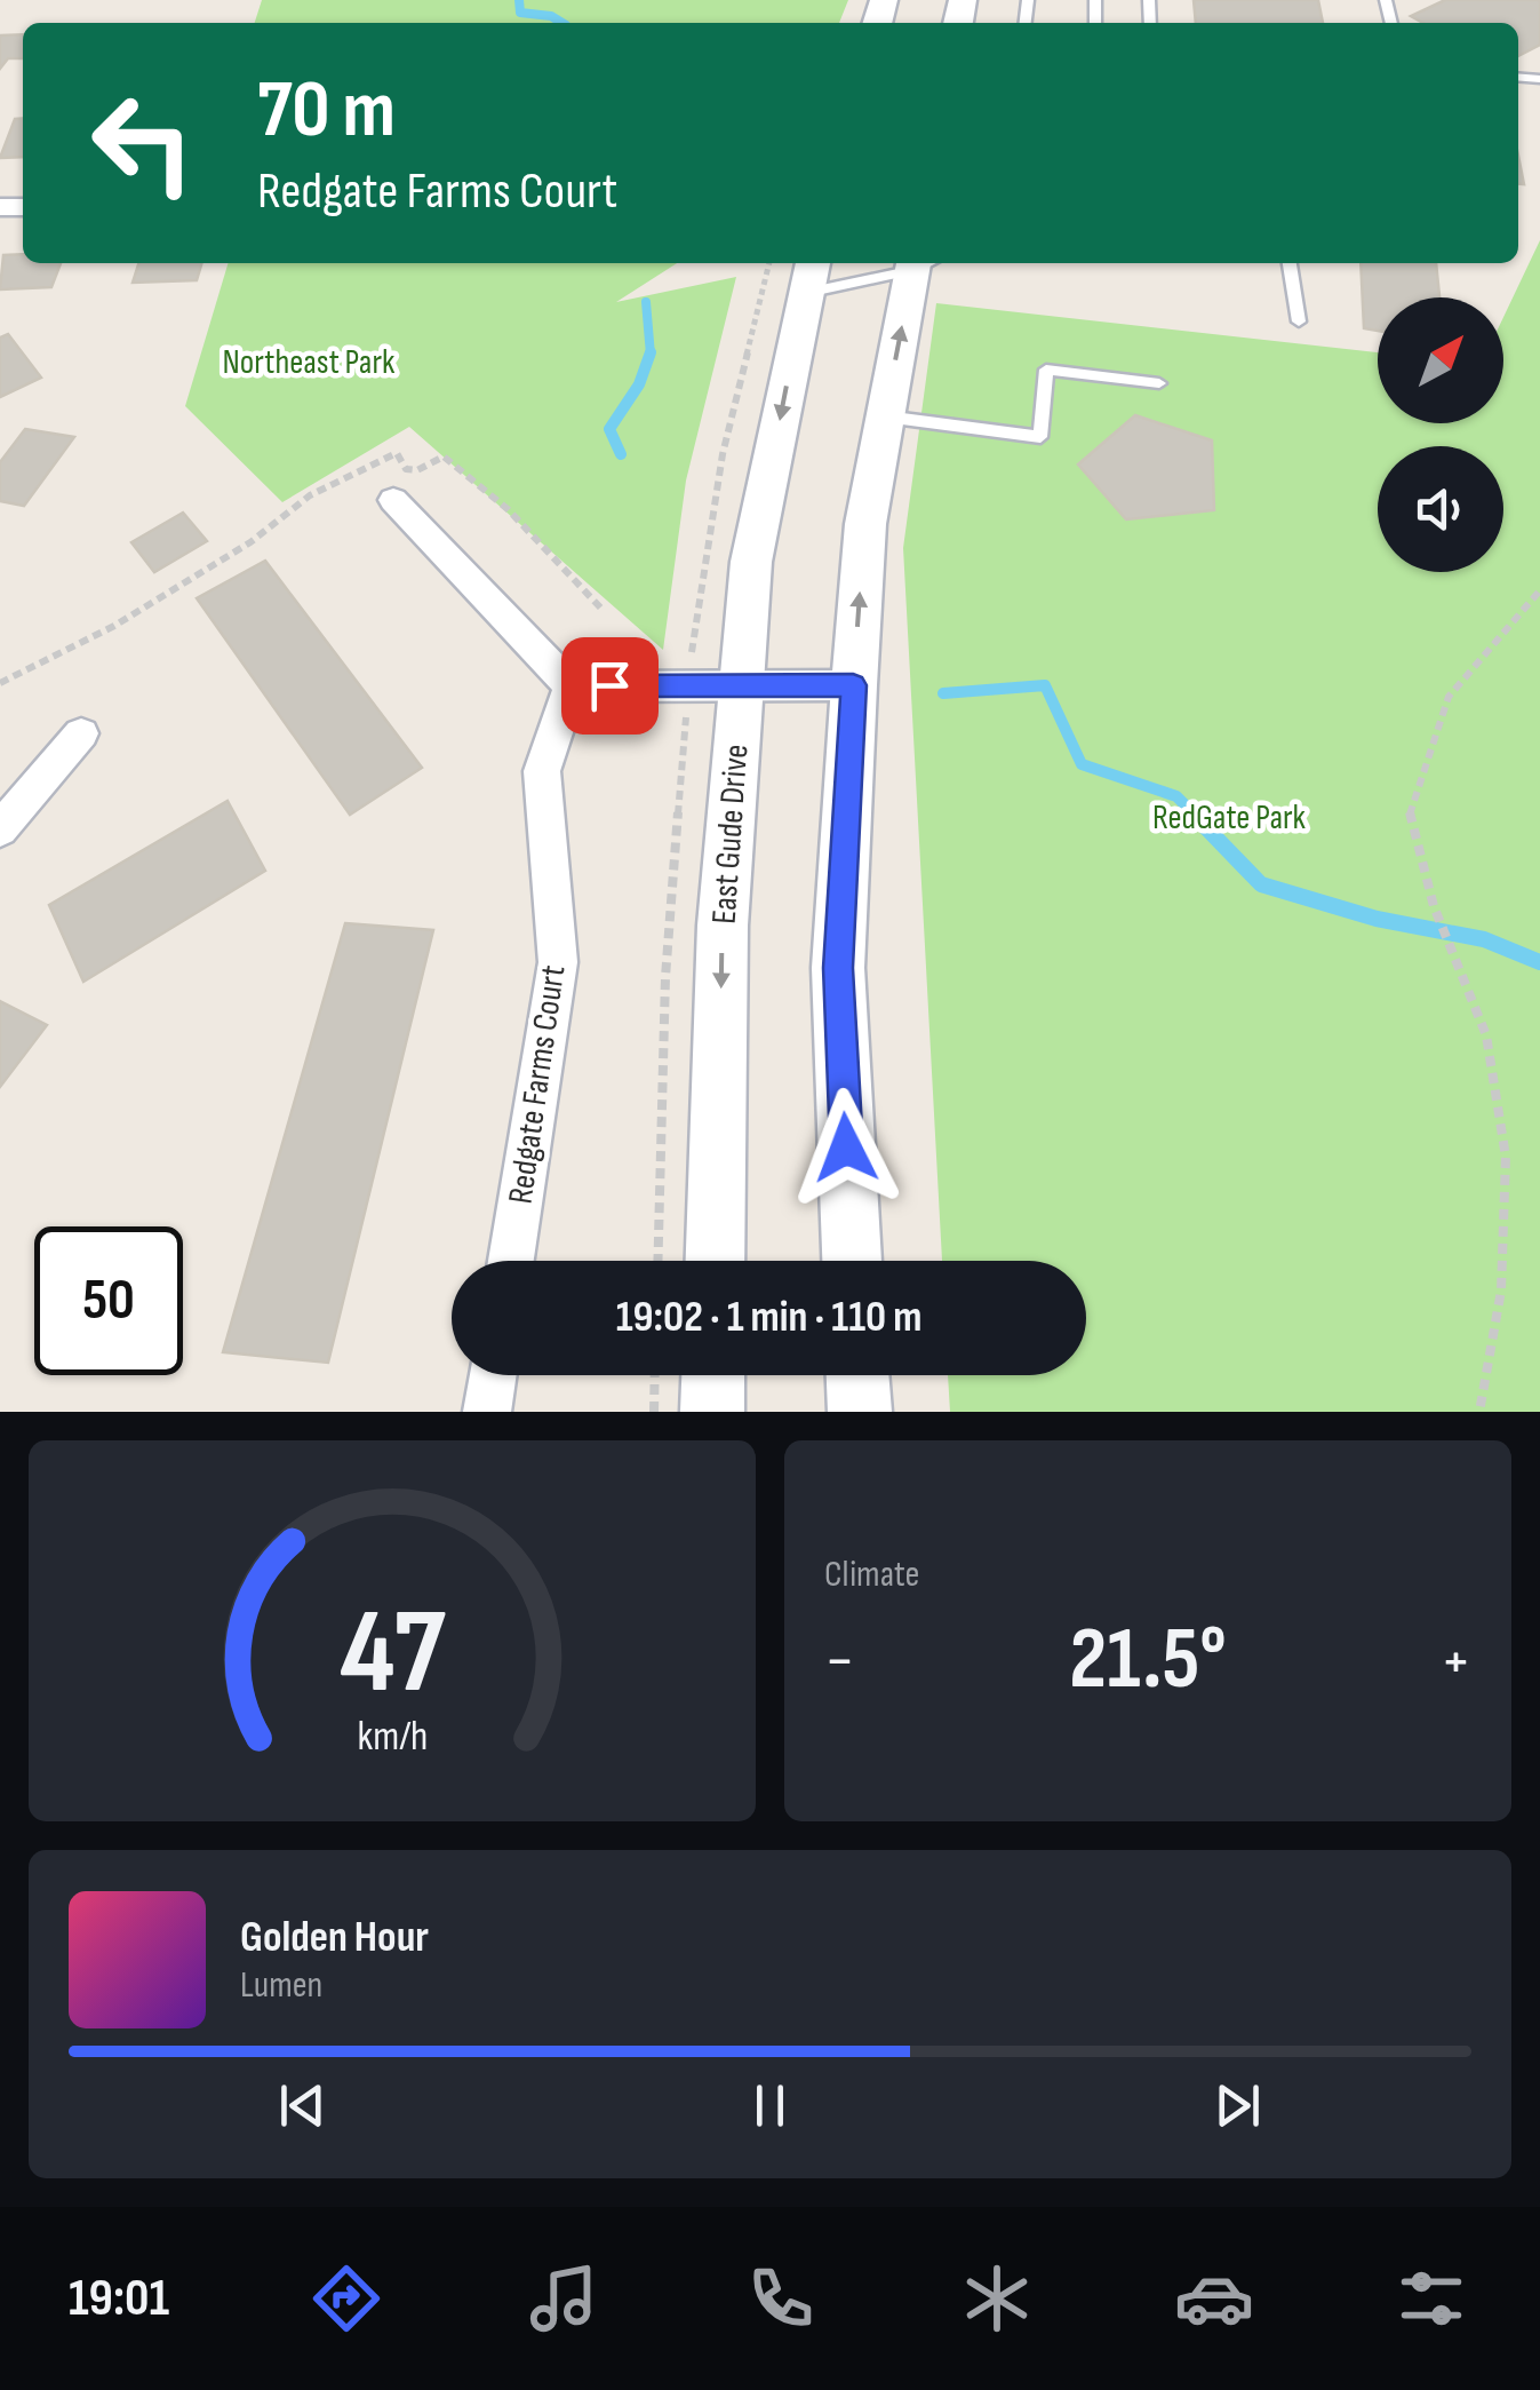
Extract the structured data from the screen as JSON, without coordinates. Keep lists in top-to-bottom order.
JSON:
{
  "streets": {
    "main road": ["East Gude Drive"],
    "street": ["Redgate Farms Court"]
  },
  "parks": ["Northeast Park", "RedGate Park"],
  "north": "top right",
  "page": {
    "turn": ["70 m", "Redgate Farms Court"],
    "limit": "50",
    "trip": "19:02 · 1 min · 110 m",
    "tile": "Climate",
    "heat": ["−", "21.5°", "+"],
    "song": ["Golden Hour", "Lumen"],
    "tabs": "19:01",
    "gauge": ["47", "km/h"]
  }
}
